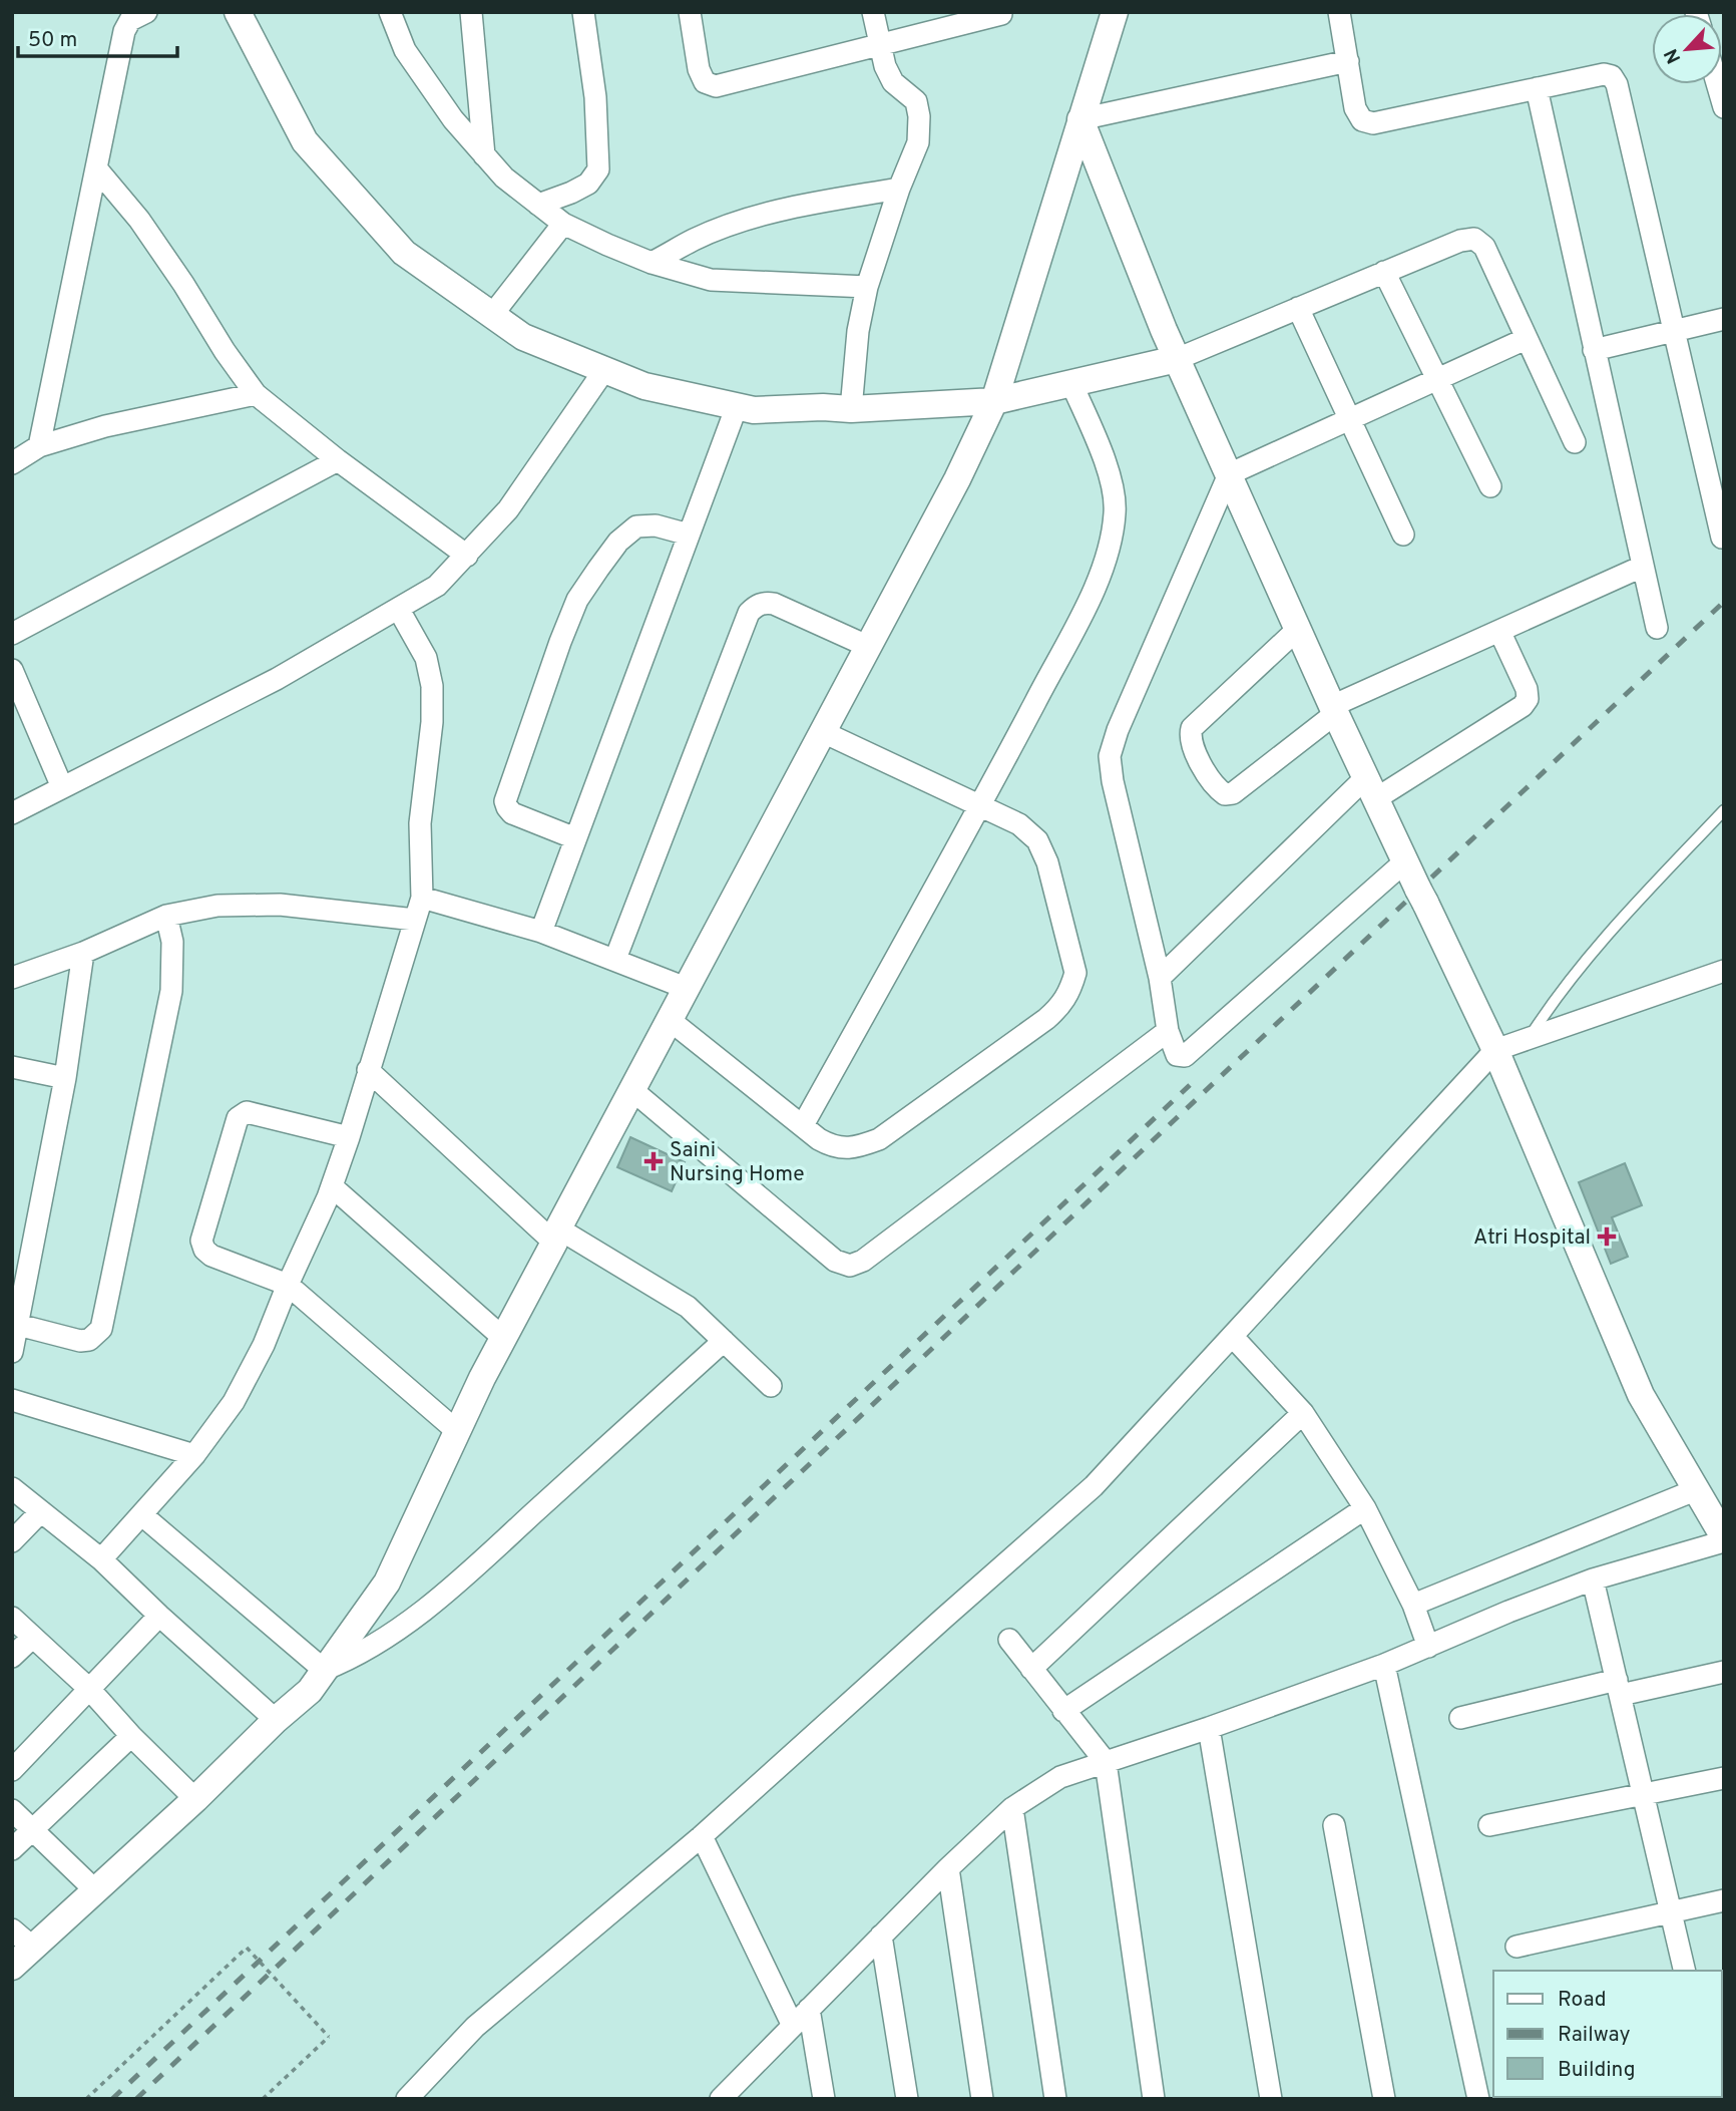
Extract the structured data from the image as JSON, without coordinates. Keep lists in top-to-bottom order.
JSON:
{
  "places": {
    "health": ["Saini Nursing Home", "Atri Hospital"]
  },
  "legend": ["Road", "Railway", "Building"],
  "scale_bar": "50 m",
  "north": "bottom left"
}
